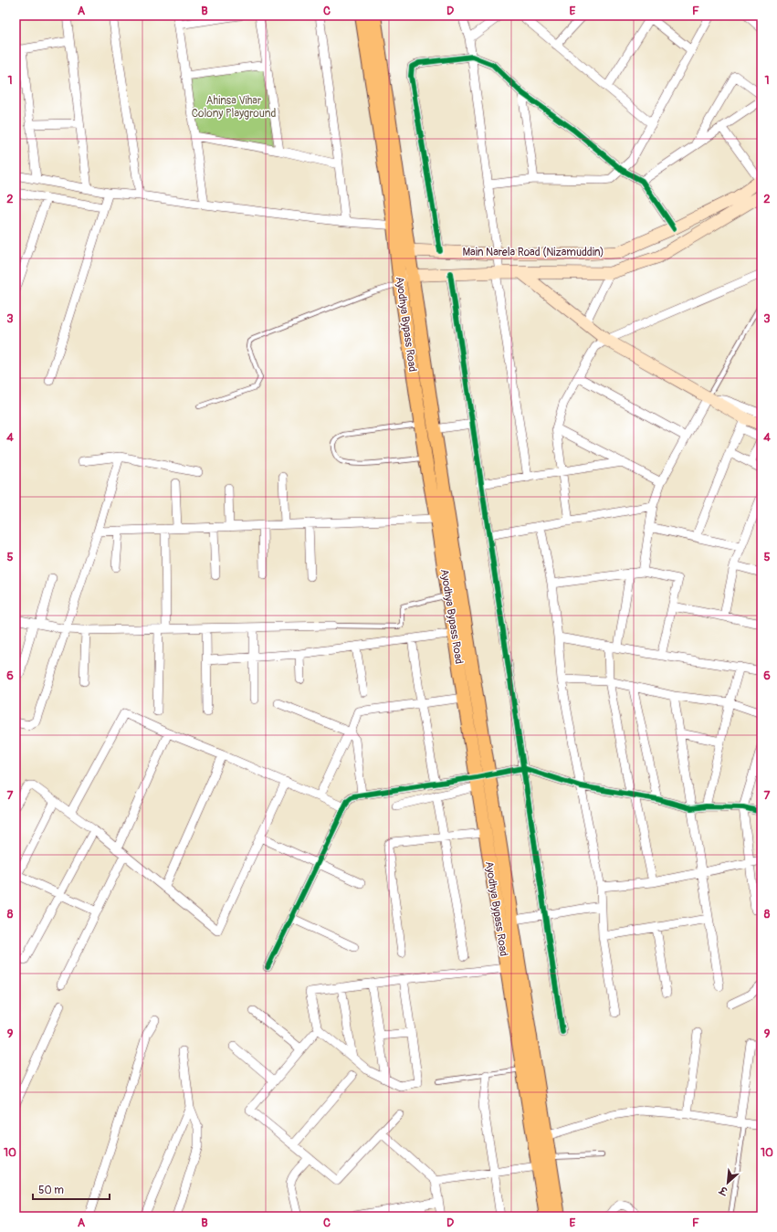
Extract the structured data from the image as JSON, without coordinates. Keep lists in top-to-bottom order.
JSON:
{
  "streets": {
    "main road": ["Ayodhya Bypass Road"],
    "street": ["Main Narela Road (Nizamuddin)"]
  },
  "crossings": [
    ["Main Narela Road (Nizamuddin)", "Ayodhya Bypass Road"]
  ],
  "parks": ["Ahinsa Vihar Colony Playground"],
  "scale_bar": "50 m",
  "north": "bottom left",
  "grid": {
    "columns": [
      "A",
      "B",
      "C",
      "D",
      "E",
      "F"
    ],
    "rows": [
      "1",
      "2",
      "3",
      "4",
      "5",
      "6",
      "7",
      "8",
      "9",
      "10"
    ]
  }
}
